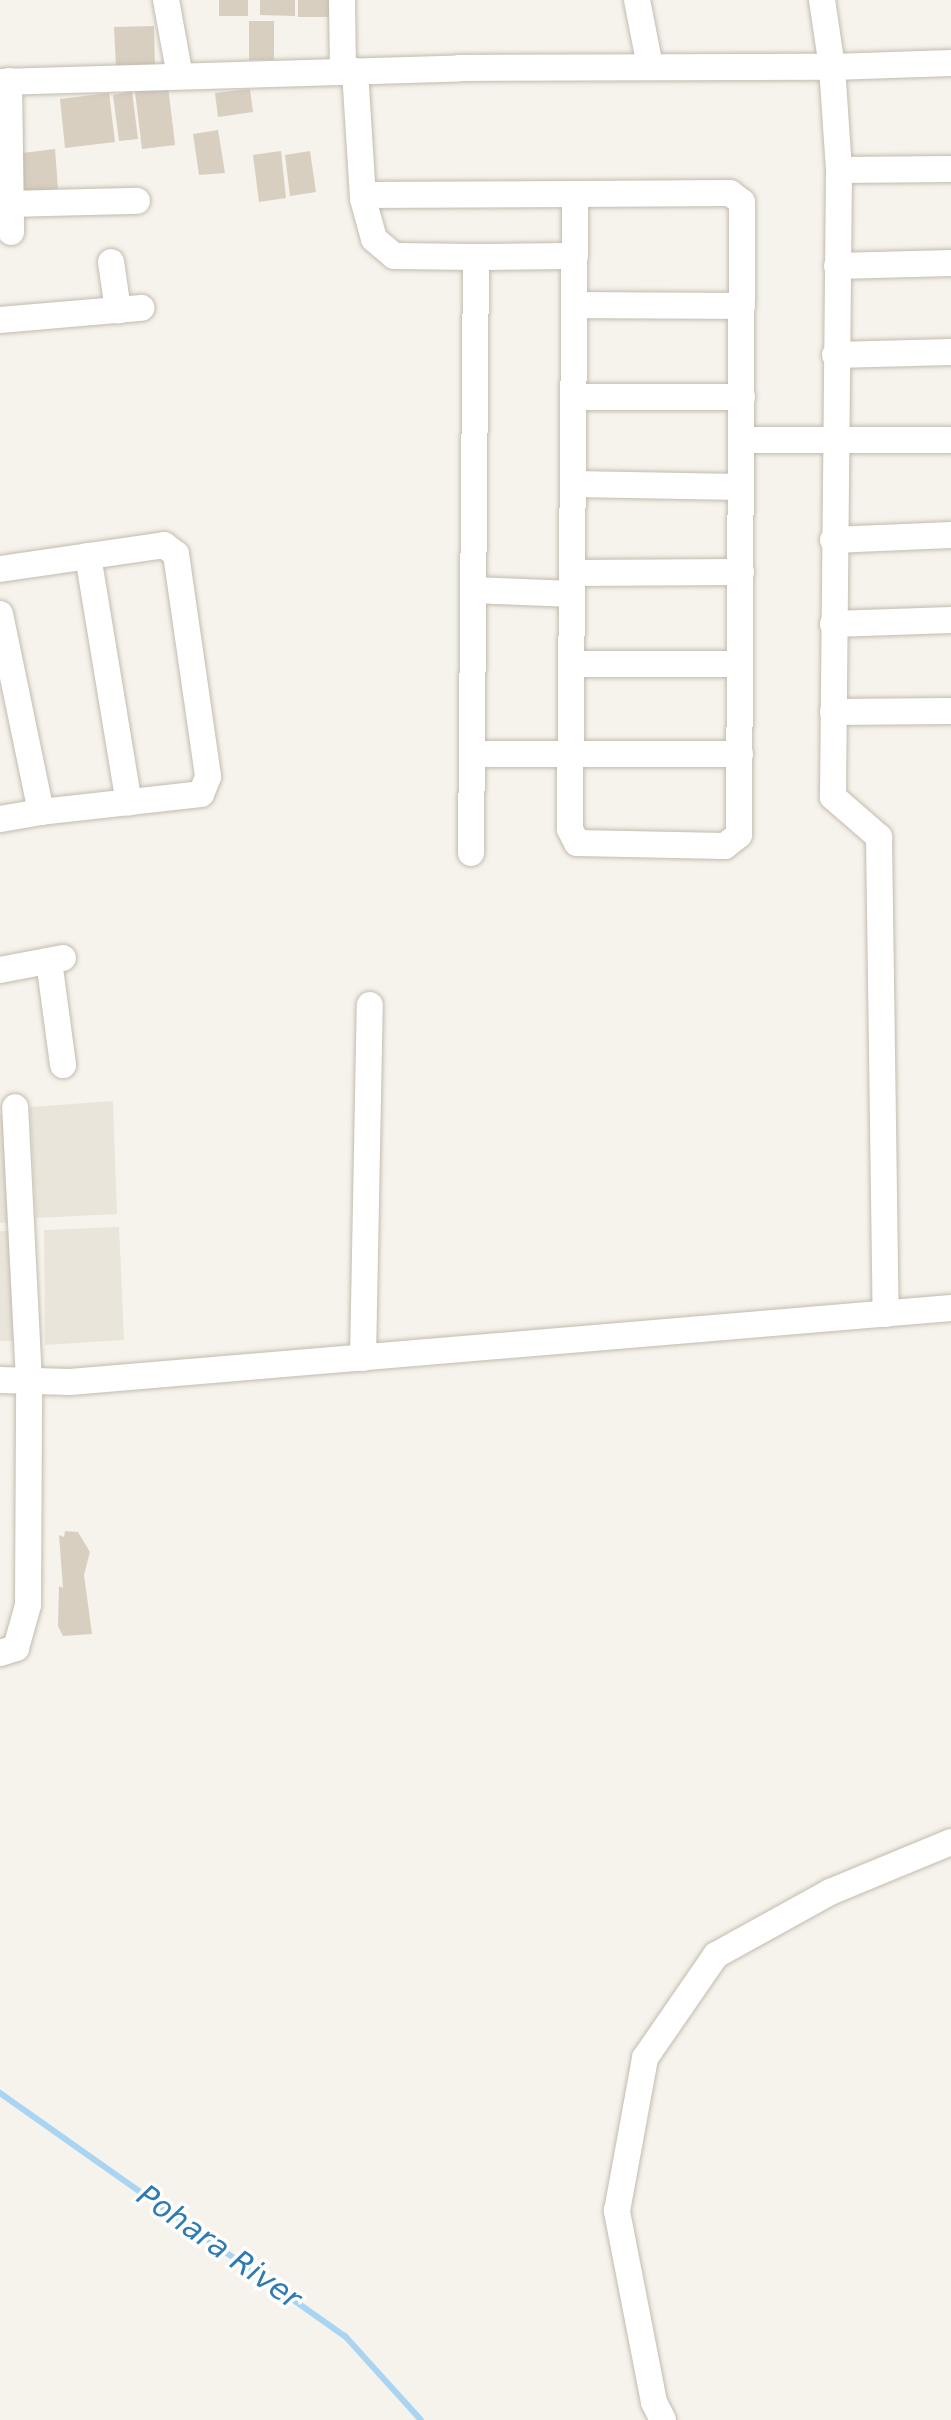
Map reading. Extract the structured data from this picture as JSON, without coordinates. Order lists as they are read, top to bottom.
{
  "water": ["Pohara River"]
}
